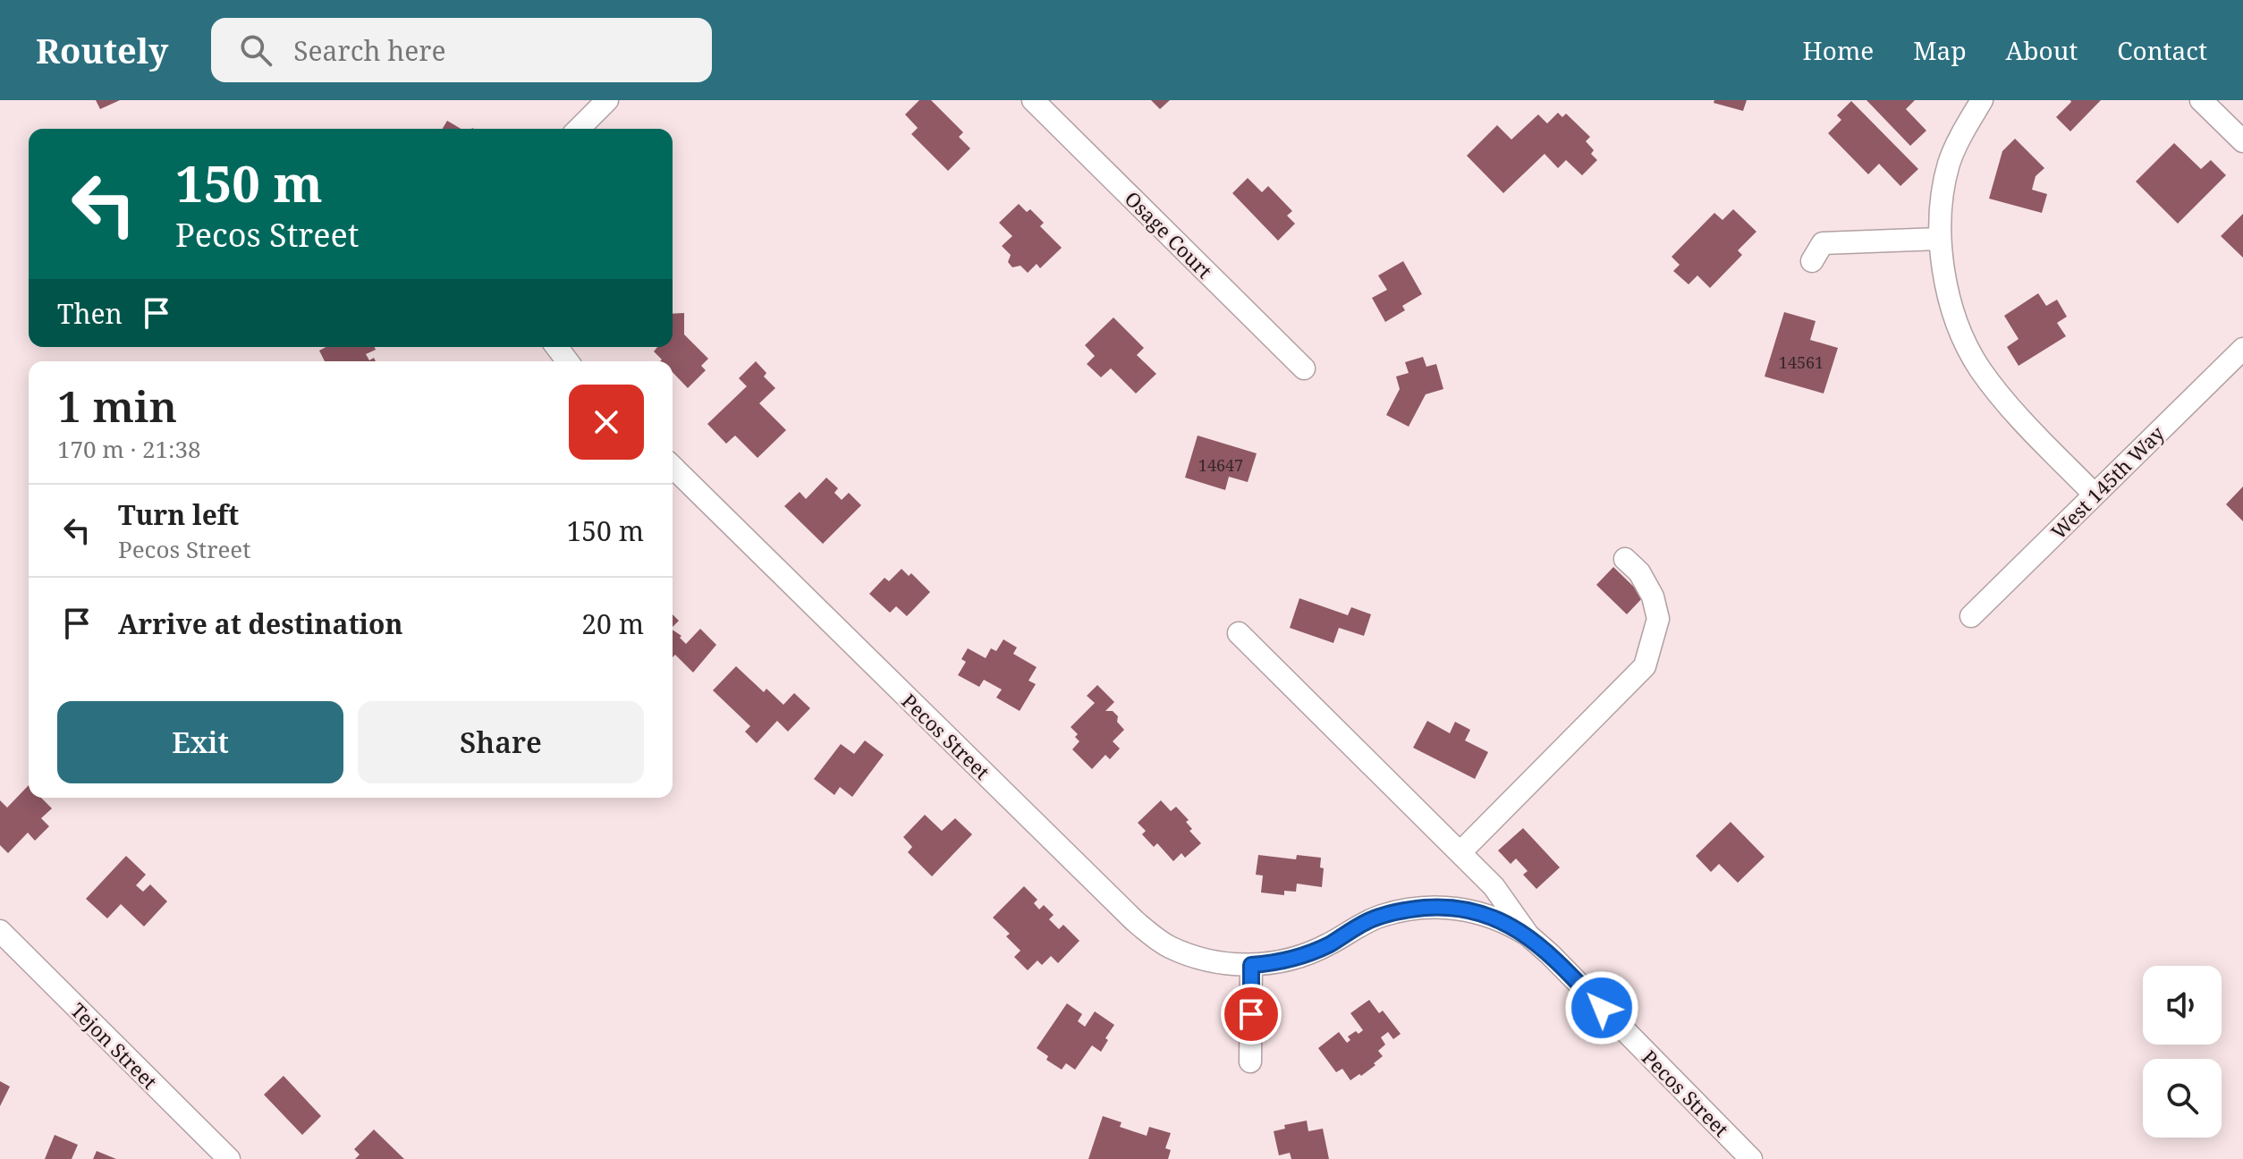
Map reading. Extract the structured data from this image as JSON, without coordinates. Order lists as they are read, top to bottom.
{
  "streets": {
    "street": [
      "Osage Court",
      "West 145th Way",
      "Pecos Street",
      "Tejon Street"
    ]
  },
  "house_numbers": ["14561", "14647"],
  "page": {
    "header": "Routely",
    "search": "Search here",
    "nav": [
      "Home",
      "Map",
      "About",
      "Contact"
    ],
    "turn": ["150 m", "Pecos Street"],
    "then": "Then",
    "heading": ["1 min", "170 m · 21:38"],
    "list": [
      {
        "name": "Turn left",
        "note": "Pecos Street",
        "value": "150 m"
      },
      {
        "name": "Arrive at destination",
        "value": "20 m"
      }
    ],
    "buttons": ["Exit", "Share"]
  }
}
